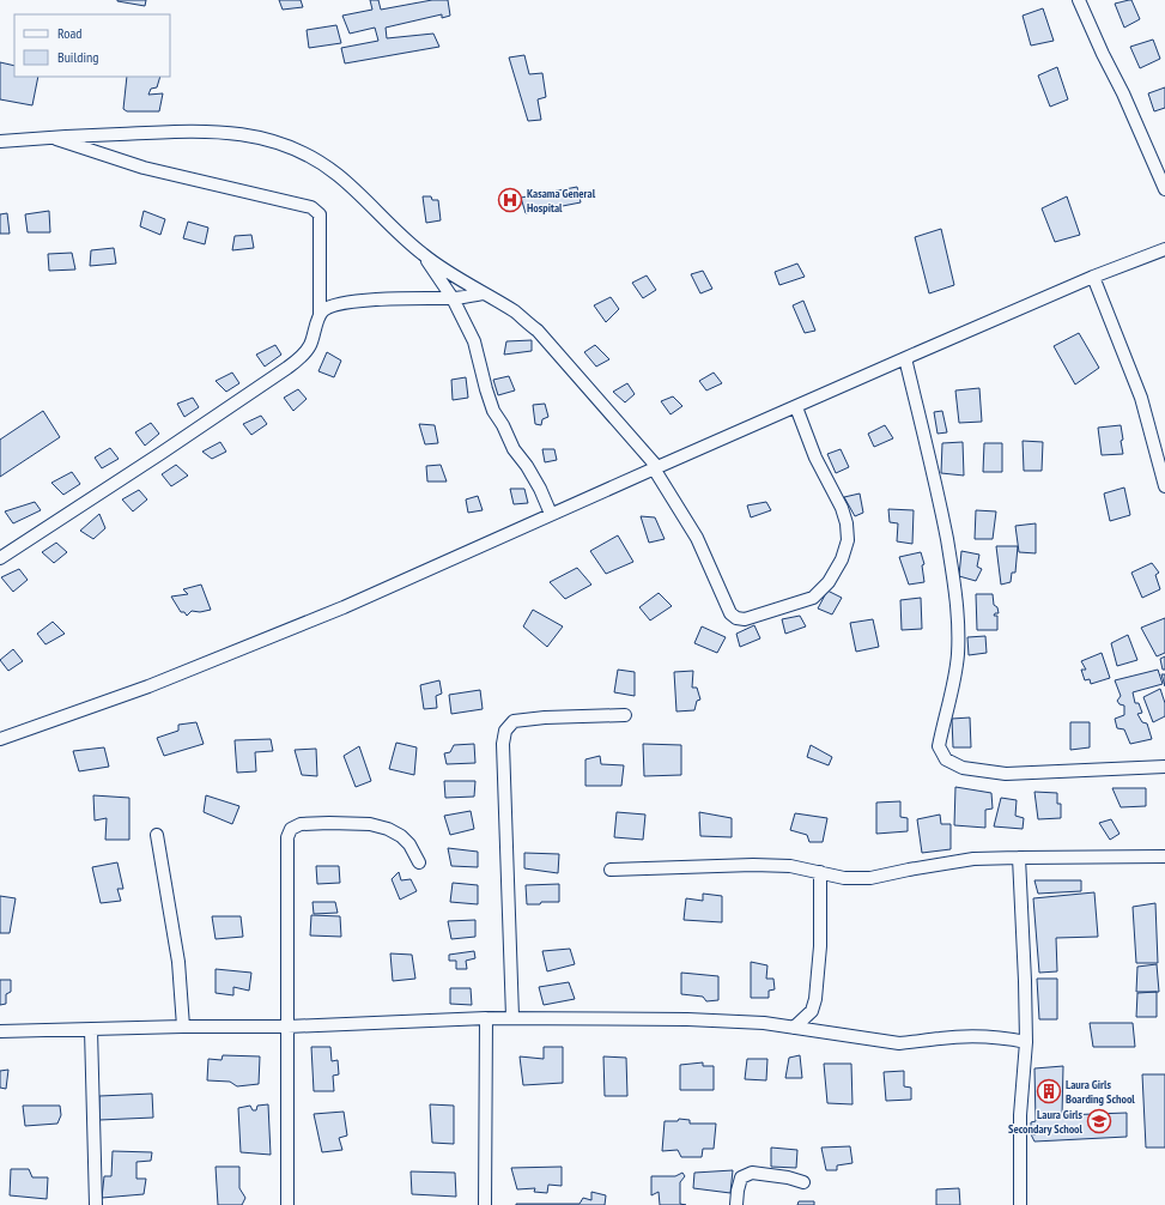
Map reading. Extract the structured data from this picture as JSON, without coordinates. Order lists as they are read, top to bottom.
{
  "places": {
    "hospital": ["Kasama General Hospital"],
    "building": ["Laura Girls Boarding School"],
    "school or university": ["Laura Girls Secondary School"]
  },
  "legend": ["Road", "Building"]
}
